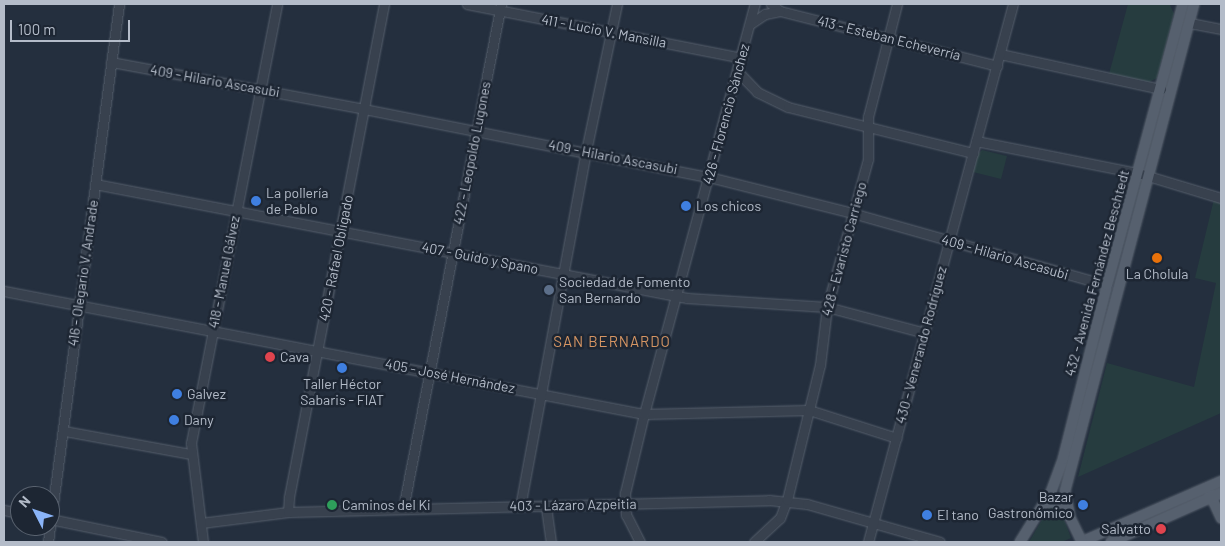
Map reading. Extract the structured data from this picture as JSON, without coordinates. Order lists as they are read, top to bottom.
{
  "streets": {
    "main road": ["432 - Avenida Fernández Beschtedt"],
    "street": [
      "411 - Lucio V. Mansilla",
      "413 - Esteban Echeverría",
      "409 - Hilario Ascasubi",
      "426 - Florencio Sánchez",
      "422 - Leopoldo Lugones",
      "428 - Evaristo Carriego",
      "420 - Rafael Obligado",
      "407 - Guido y Spano",
      "418 - Manuel Gálvez",
      "416 - Olegario V. Andrade",
      "430 - Venerando Rodríguez",
      "405 - José Hernández",
      "403 - Lázaro Azpeitia"
    ]
  },
  "crossings": [
    ["411 - Lucio V. Mansilla", "426 - Florencio Sánchez"],
    ["411 - Lucio V. Mansilla", "422 - Leopoldo Lugones"],
    ["413 - Esteban Echeverría", "428 - Evaristo Carriego"],
    ["413 - Esteban Echeverría", "430 - Venerando Rodríguez"],
    ["409 - Hilario Ascasubi", "426 - Florencio Sánchez"],
    ["409 - Hilario Ascasubi", "422 - Leopoldo Lugones"],
    ["409 - Hilario Ascasubi", "428 - Evaristo Carriego"],
    ["409 - Hilario Ascasubi", "420 - Rafael Obligado"],
    ["409 - Hilario Ascasubi", "418 - Manuel Gálvez"],
    ["409 - Hilario Ascasubi", "416 - Olegario V. Andrade"],
    ["409 - Hilario Ascasubi", "432 - Avenida Fernández Beschtedt"],
    ["409 - Hilario Ascasubi", "430 - Venerando Rodríguez"],
    ["426 - Florencio Sánchez", "407 - Guido y Spano"],
    ["426 - Florencio Sánchez", "405 - José Hernández"],
    ["426 - Florencio Sánchez", "403 - Lázaro Azpeitia"],
    ["422 - Leopoldo Lugones", "407 - Guido y Spano"],
    ["422 - Leopoldo Lugones", "405 - José Hernández"],
    ["422 - Leopoldo Lugones", "403 - Lázaro Azpeitia"],
    ["428 - Evaristo Carriego", "407 - Guido y Spano"],
    ["428 - Evaristo Carriego", "405 - José Hernández"],
    ["428 - Evaristo Carriego", "403 - Lázaro Azpeitia"],
    ["420 - Rafael Obligado", "407 - Guido y Spano"],
    ["420 - Rafael Obligado", "405 - José Hernández"],
    ["420 - Rafael Obligado", "403 - Lázaro Azpeitia"],
    ["407 - Guido y Spano", "418 - Manuel Gálvez"],
    ["407 - Guido y Spano", "416 - Olegario V. Andrade"],
    ["407 - Guido y Spano", "430 - Venerando Rodríguez"],
    ["418 - Manuel Gálvez", "405 - José Hernández"],
    ["418 - Manuel Gálvez", "403 - Lázaro Azpeitia"],
    ["416 - Olegario V. Andrade", "405 - José Hernández"],
    ["430 - Venerando Rodríguez", "405 - José Hernández"],
    ["430 - Venerando Rodríguez", "403 - Lázaro Azpeitia"]
  ],
  "districts": ["SAN BERNARDO"],
  "places": [
    "La pollería de Pablo",
    "Los chicos",
    "La Cholula",
    "Sociedad de Fomento San Bernardo",
    "Cava",
    "Taller Héctor Sabaris - FIAT",
    "Galvez",
    "Dany",
    "Caminos del Ki",
    "Bazar Gastronómico",
    "El tano",
    "Salvatto"
  ],
  "scale_bar": "100 m",
  "north": "top left"
}
